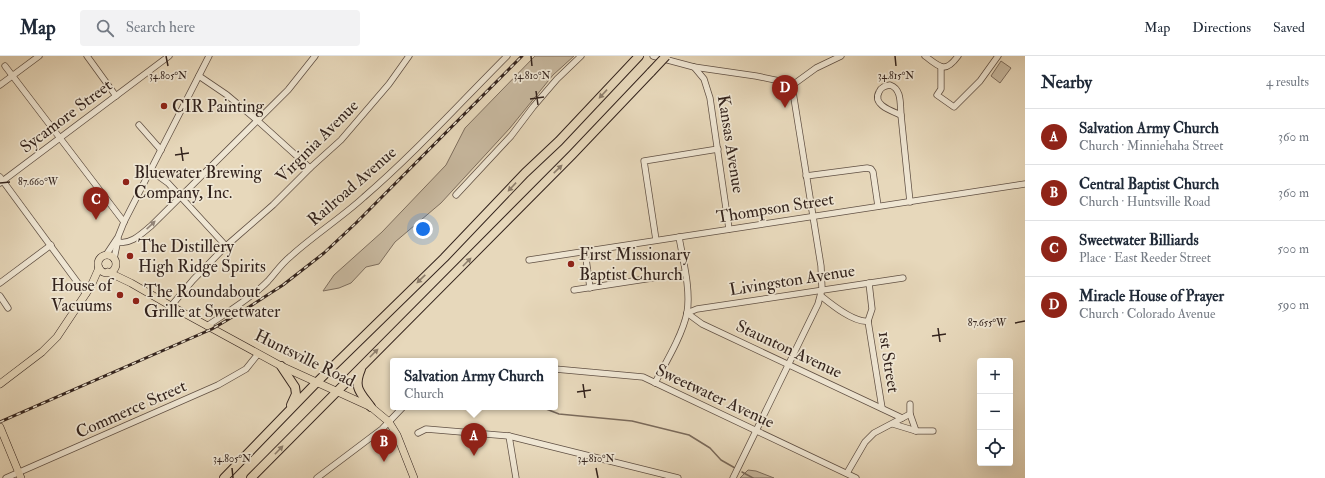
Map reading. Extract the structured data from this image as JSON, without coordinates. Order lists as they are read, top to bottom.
{
  "streets": {
    "main road": ["Huntsville Road"],
    "street": [
      "Sycamore Street",
      "Virginia Avenue",
      "Kansas Avenue",
      "Railroad Avenue",
      "Thompson Street",
      "Livingston Avenue",
      "Staunton Avenue",
      "1st Street",
      "Sweetwater Avenue",
      "Commerce Street"
    ]
  },
  "crossings": [
    ["Virginia Avenue", "Huntsville Road"],
    ["Kansas Avenue", "Thompson Street"],
    ["Railroad Avenue", "Huntsville Road"],
    ["Livingston Avenue", "Staunton Avenue"],
    ["Livingston Avenue", "1st Street"],
    ["Staunton Avenue", "1st Street"],
    ["Huntsville Road", "Commerce Street"]
  ],
  "places": [
    "CIR Painting",
    "Bluewater Brewing Company, Inc.",
    "The Distillery High Ridge Spirits",
    "First Missionary Baptist Church",
    "House of Vacuums",
    "The Roundabout Grille at Sweetwater"
  ],
  "page": {
    "header": "Map",
    "search": "Search here",
    "nav": ["Map", "Directions", "Saved"],
    "heading": ["Nearby", "4 results"],
    "pins": [
      "D",
      "C",
      "A",
      "B"
    ],
    "list": [
      {
        "mark": "A",
        "name": "Salvation Army Church",
        "note": "Church · Minniehaha Street",
        "value": "360 m"
      },
      {
        "mark": "B",
        "name": "Central Baptist Church",
        "note": "Church · Huntsville Road",
        "value": "360 m"
      },
      {
        "mark": "C",
        "name": "Sweetwater Billiards",
        "note": "Place · East Reeder Street",
        "value": "500 m"
      },
      {
        "mark": "D",
        "name": "Miracle House of Prayer",
        "note": "Church · Colorado Avenue",
        "value": "590 m"
      }
    ],
    "map_buttons": ["+", "−"],
    "popup": ["Salvation Army Church", "Church"]
  },
  "coordinates": [
    "34.805°N",
    "34.810°N",
    "34.815°N",
    "87.660°W",
    "87.655°W"
  ]
}
